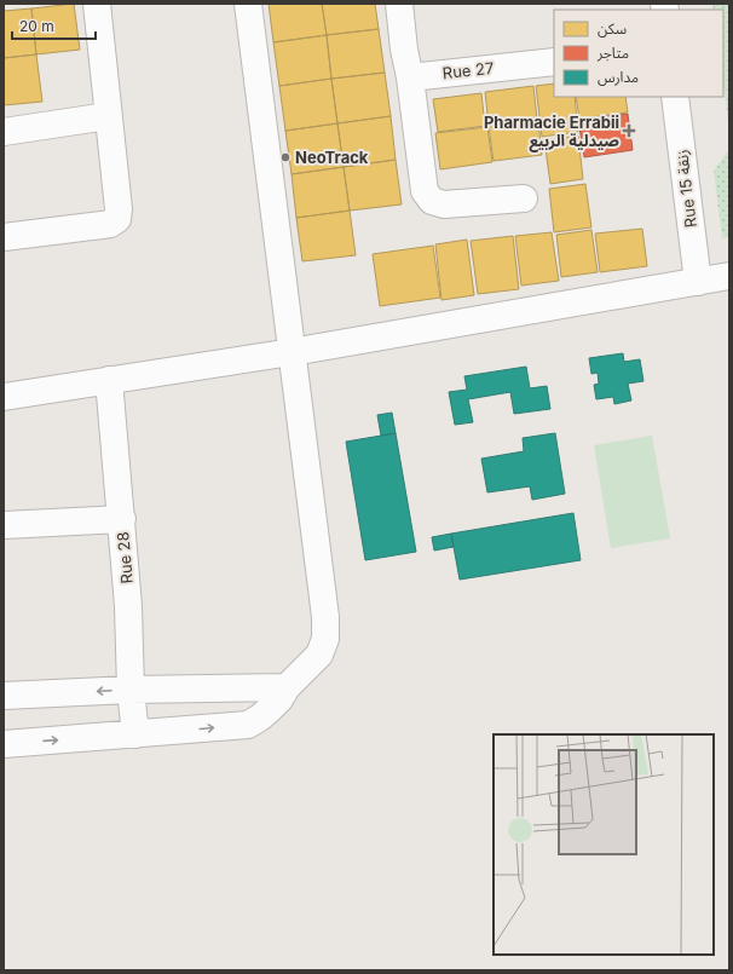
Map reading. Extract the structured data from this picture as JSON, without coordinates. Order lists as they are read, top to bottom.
{
  "streets": {
    "street": ["Rue 27", "Rue 15 زنقة", "Rue 28"]
  },
  "places": {
    "health": ["Pharmacie Errabii صيدلية الربيع"],
    "other": ["NeoTrack"]
  },
  "legend": ["سكن", "متاجر", "مدارس"],
  "scale_bar": "20 m"
}
